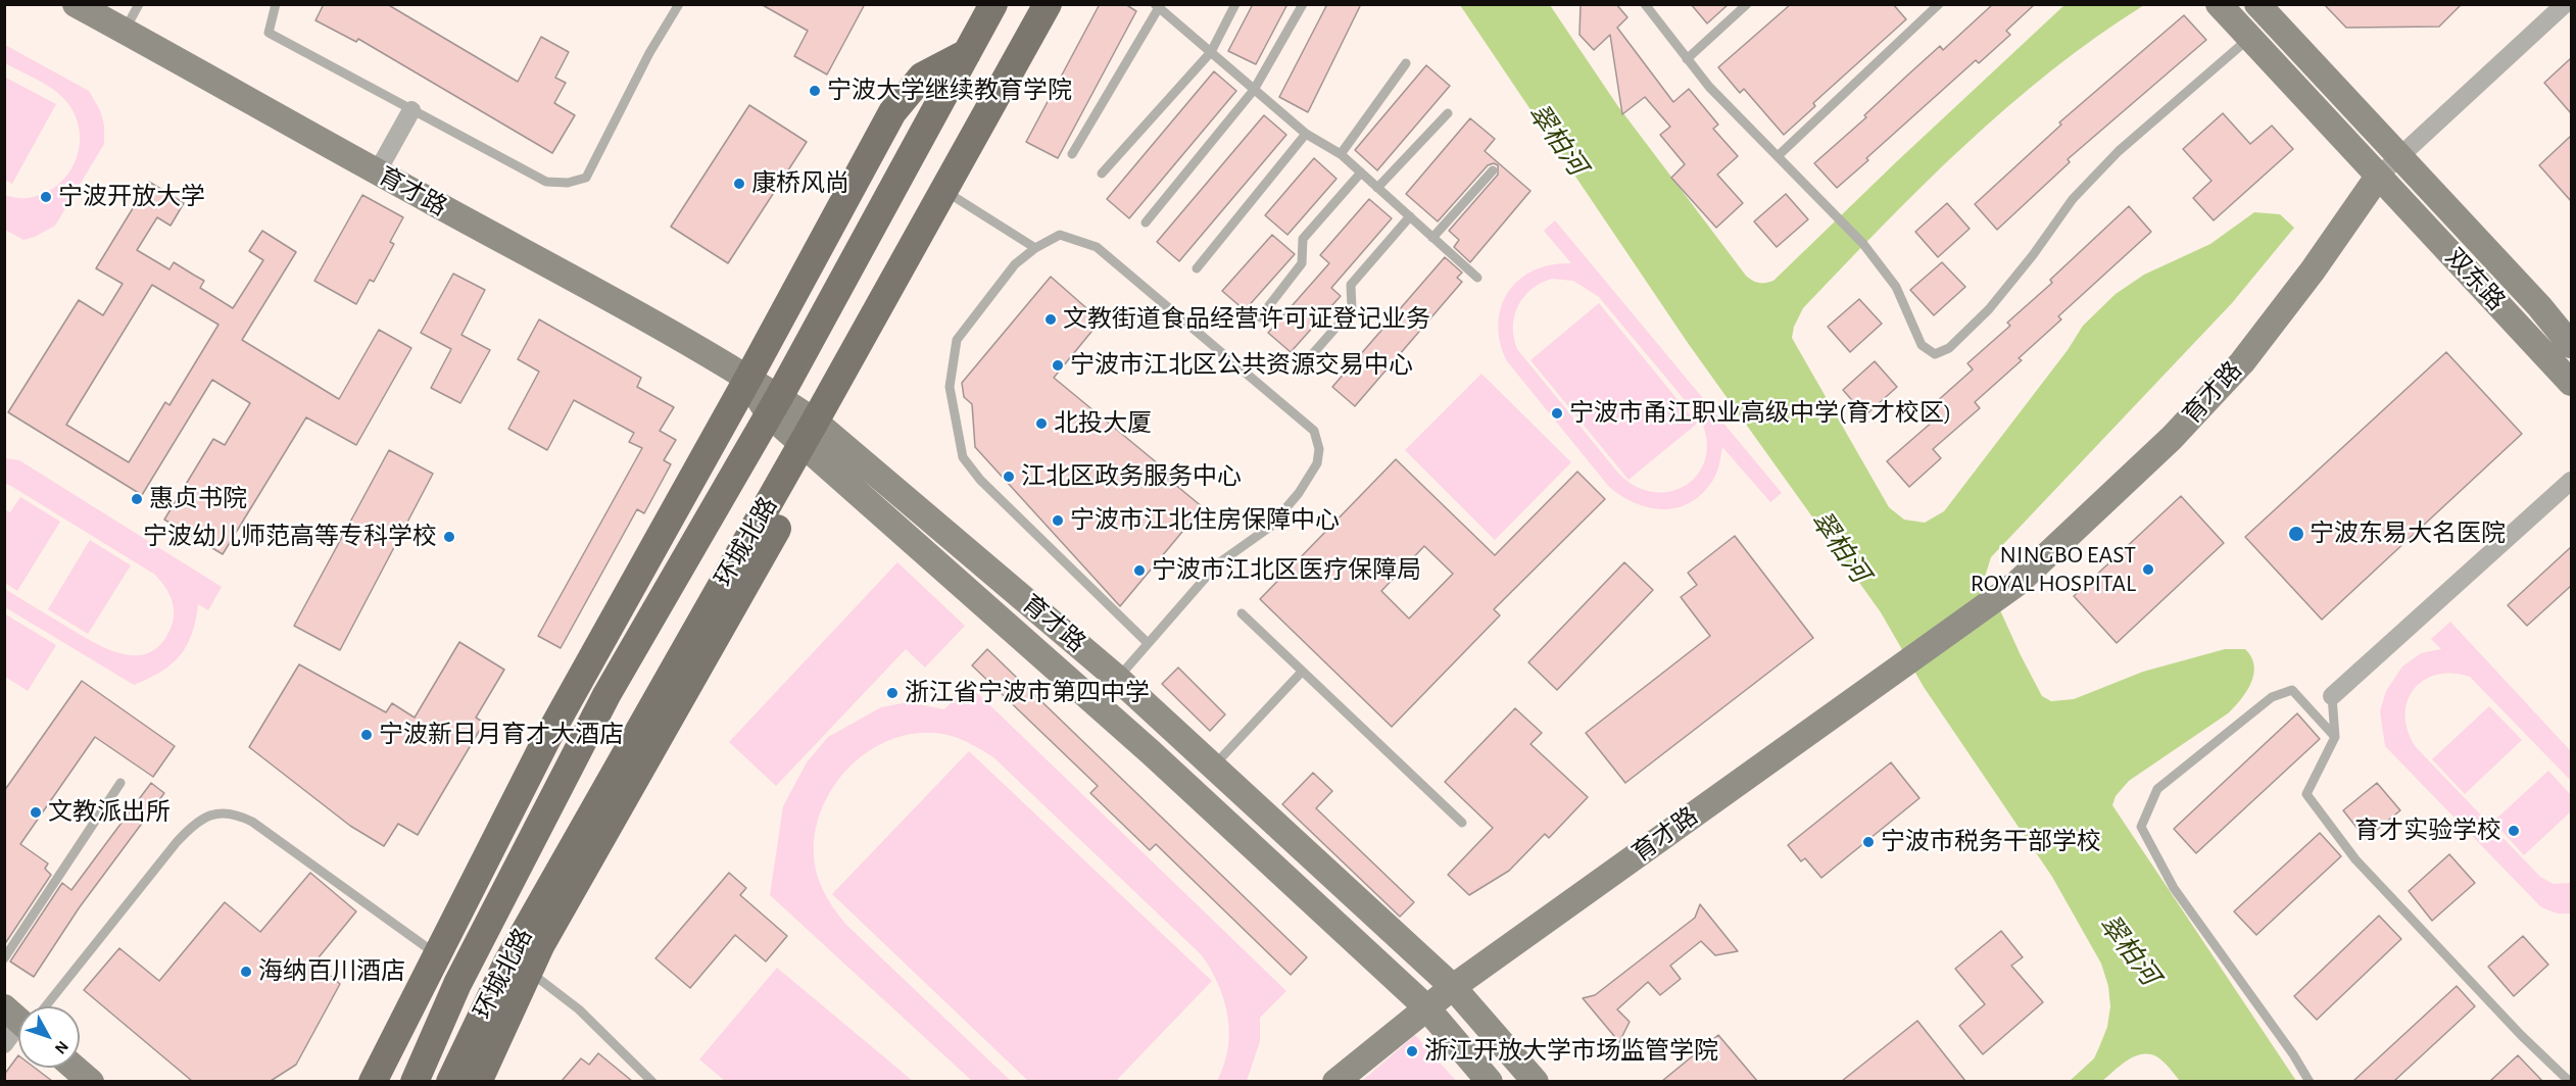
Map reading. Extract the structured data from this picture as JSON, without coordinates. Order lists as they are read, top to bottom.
{
  "streets": {
    "main road": ["育才路", "双东路", "环城北路"]
  },
  "crossings": [
    ["育才路", "双东路"],
    ["育才路", "环城北路"]
  ],
  "water": ["翠柏河"],
  "places": [
    "宁波大学继续教育学院",
    "康桥风尚",
    "宁波开放大学",
    "文教街道食品经营许可证登记业务",
    "宁波市江北区公共资源交易中心",
    "宁波市甬江职业高级中学(育才校区)",
    "北投大厦",
    "江北区政务服务中心",
    "惠贞书院",
    "宁波市江北住房保障中心",
    "宁波东易大名医院",
    "宁波幼儿师范高等专科学校",
    "NINGBO EAST ROYAL HOSPITAL",
    "宁波市江北区医疗保障局",
    "浙江省宁波市第四中学",
    "宁波新日月育才大酒店",
    "文教派出所",
    "育才实验学校",
    "宁波市税务干部学校",
    "海纳百川酒店",
    "浙江开放大学市场监管学院"
  ],
  "north": "bottom right"
}
